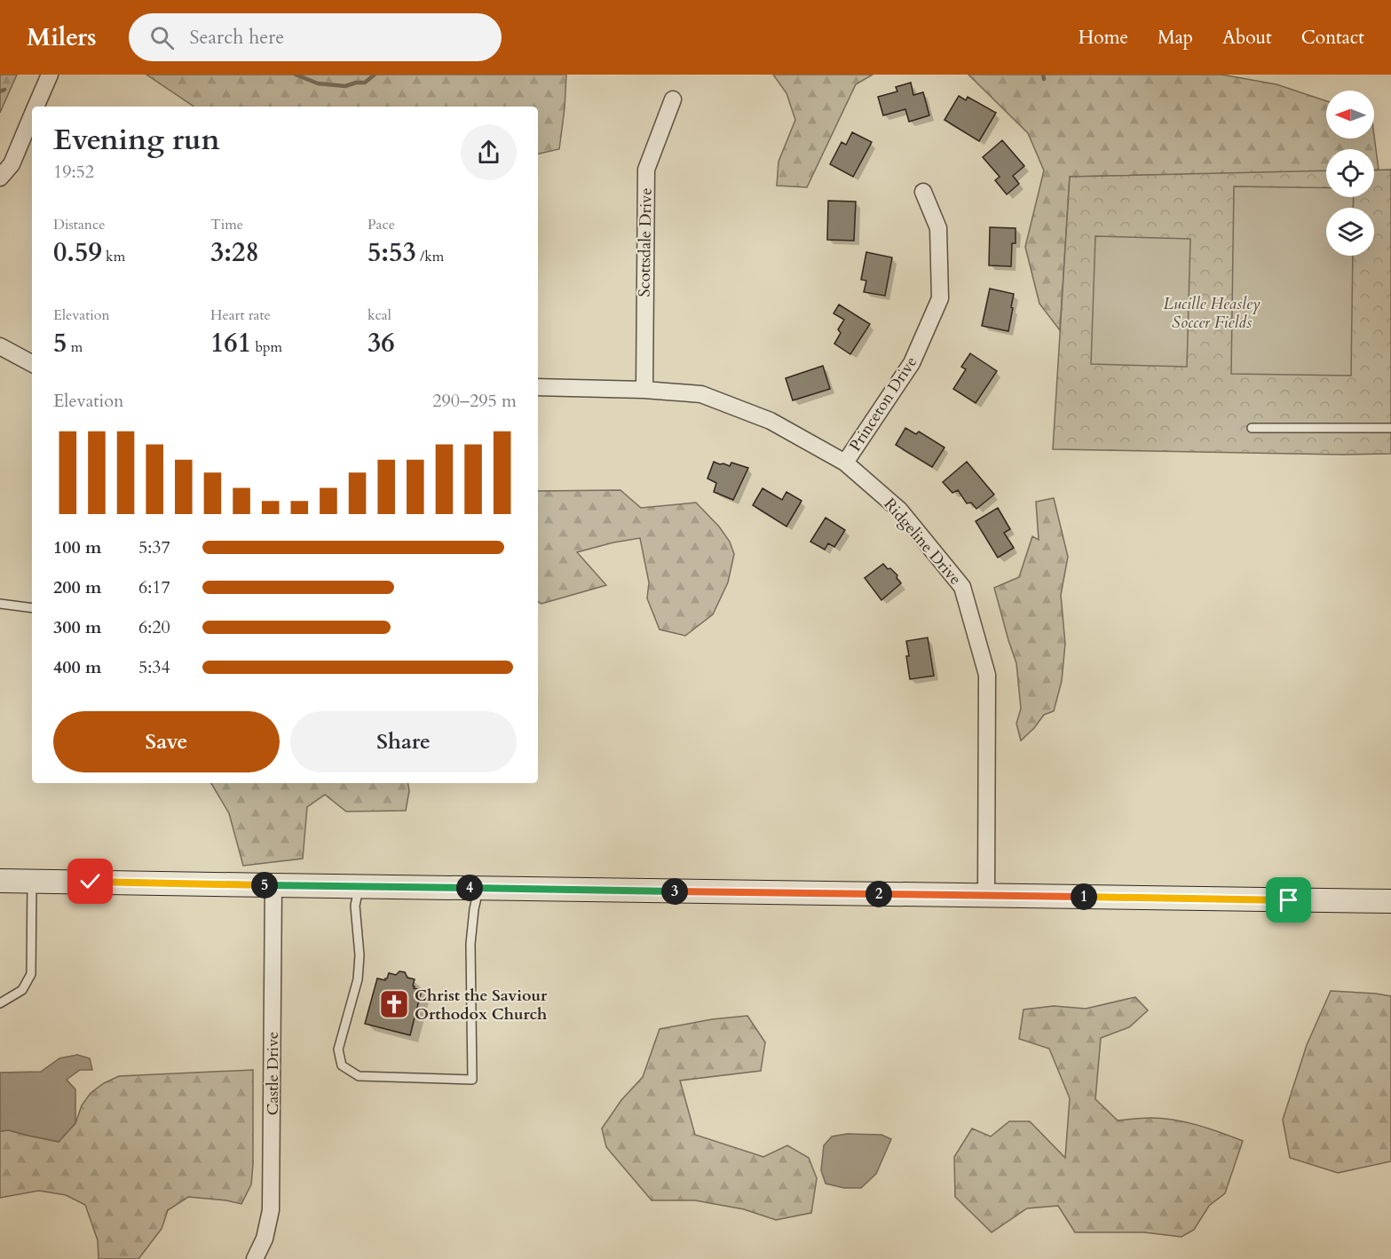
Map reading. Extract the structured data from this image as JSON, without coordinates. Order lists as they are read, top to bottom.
{
  "streets": {
    "street": [
      "Scottsdale Drive",
      "Princeton Drive",
      "Ridgeline Drive",
      "Castle Drive"
    ]
  },
  "crossings": [
    ["Scottsdale Drive", "Ridgeline Drive"],
    ["Princeton Drive", "Ridgeline Drive"]
  ],
  "parks": ["Lucille Heasley Soccer Fields"],
  "places": {
    "church": ["Christ the Saviour Orthodox Church"]
  },
  "north": "left",
  "page": {
    "header": "Milers",
    "search": "Search here",
    "nav": [
      "Home",
      "Map",
      "About",
      "Contact"
    ],
    "heading": ["Evening run", "19:52"],
    "stats": [
      ["Distance", "0.59 km"],
      ["Time", "3:28"],
      ["Pace", "5:53 /km"],
      ["Elevation", "5 m"],
      ["Heart rate", "161 bpm"],
      ["kcal", "36"]
    ],
    "chart": ["Elevation", "290–295 m"],
    "list": [
      {
        "name": "100 m",
        "note": "5:37"
      },
      {
        "name": "200 m",
        "note": "6:17"
      },
      {
        "name": "300 m",
        "note": "6:20"
      },
      {
        "name": "400 m",
        "note": "5:34"
      }
    ],
    "buttons": ["Save", "Share"],
    "pins": [
      "5",
      "4",
      "3",
      "2",
      "1"
    ]
  }
}
